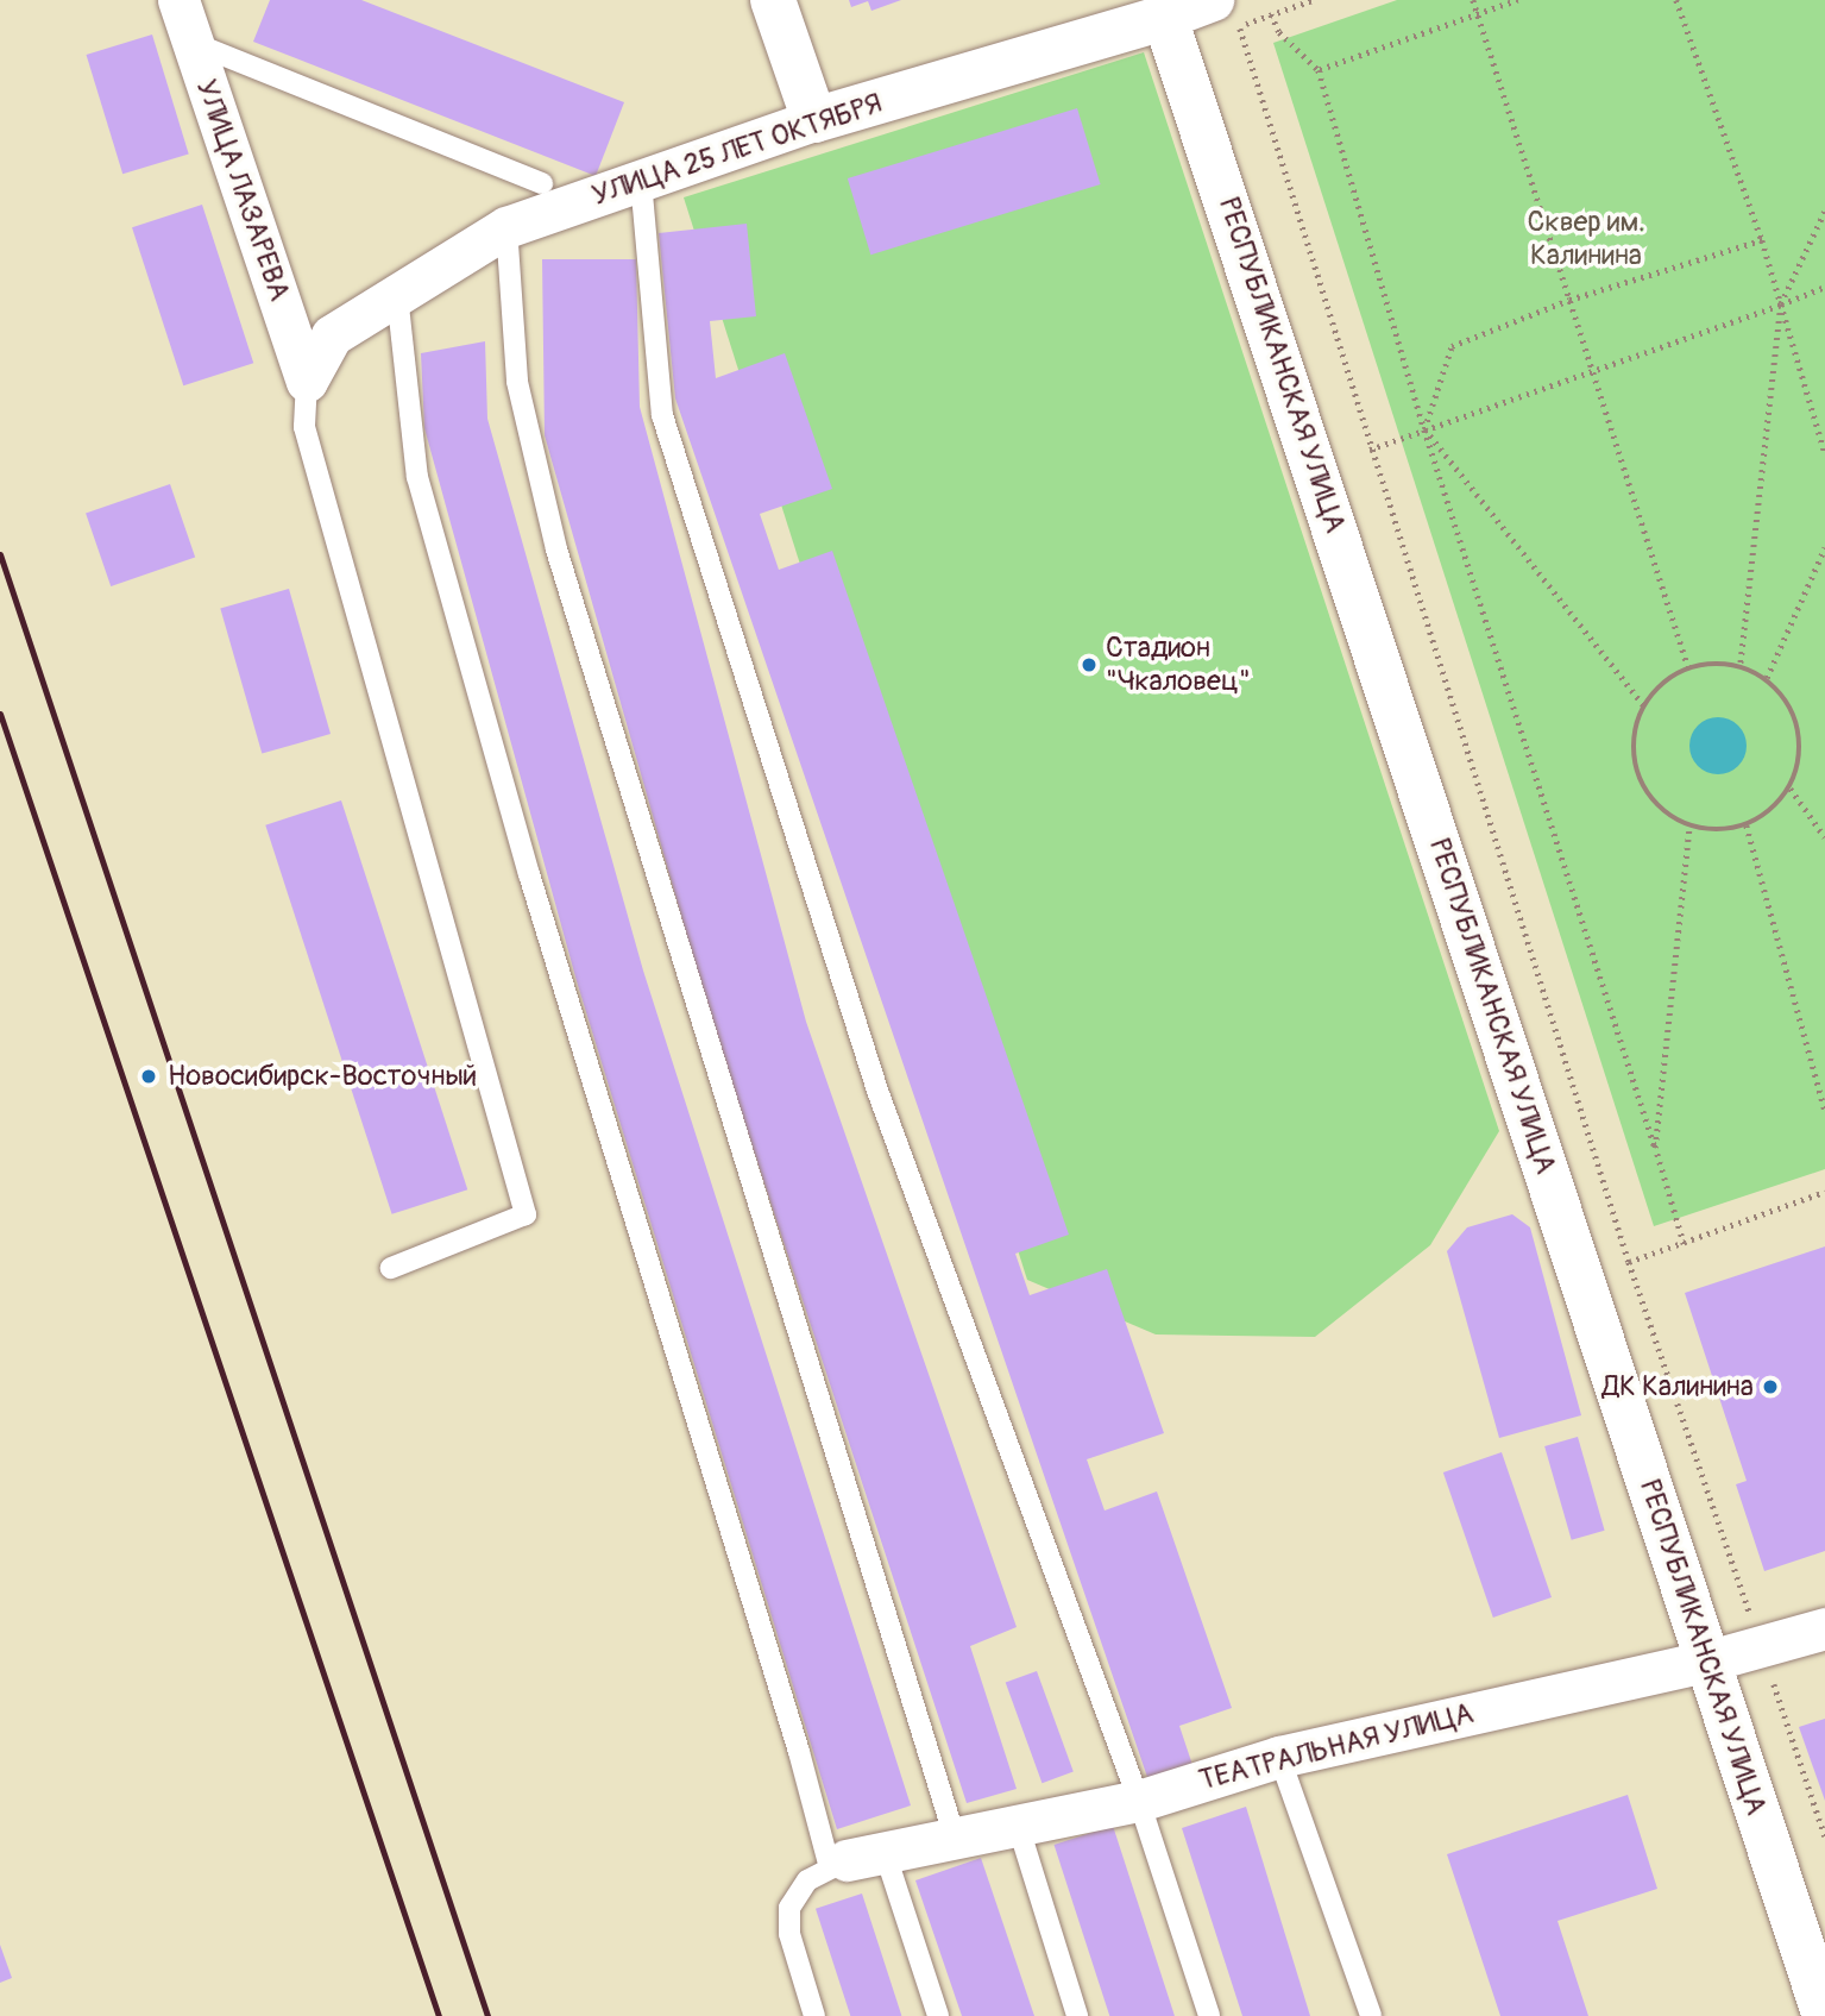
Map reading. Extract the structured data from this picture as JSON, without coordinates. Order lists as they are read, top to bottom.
{
  "streets": {
    "street": [
      "УЛИЦА 25 ЛЕТ ОКТЯБРЯ",
      "УЛИЦА ЛАЗАРЕВА",
      "РЕСПУБЛИКАНСКАЯ УЛИЦА",
      "ТЕАТРАЛЬНАЯ УЛИЦА"
    ]
  },
  "crossings": [
    ["УЛИЦА 25 ЛЕТ ОКТЯБРЯ", "УЛИЦА ЛАЗАРЕВА"],
    ["УЛИЦА 25 ЛЕТ ОКТЯБРЯ", "РЕСПУБЛИКАНСКАЯ УЛИЦА"],
    ["РЕСПУБЛИКАНСКАЯ УЛИЦА", "ТЕАТРАЛЬНАЯ УЛИЦА"]
  ],
  "parks": ["Сквер им. Калинина"],
  "places": ["Стадион \"Чкаловец\"", "Новосибирск-Восточный", "ДК Калинина"]
}
